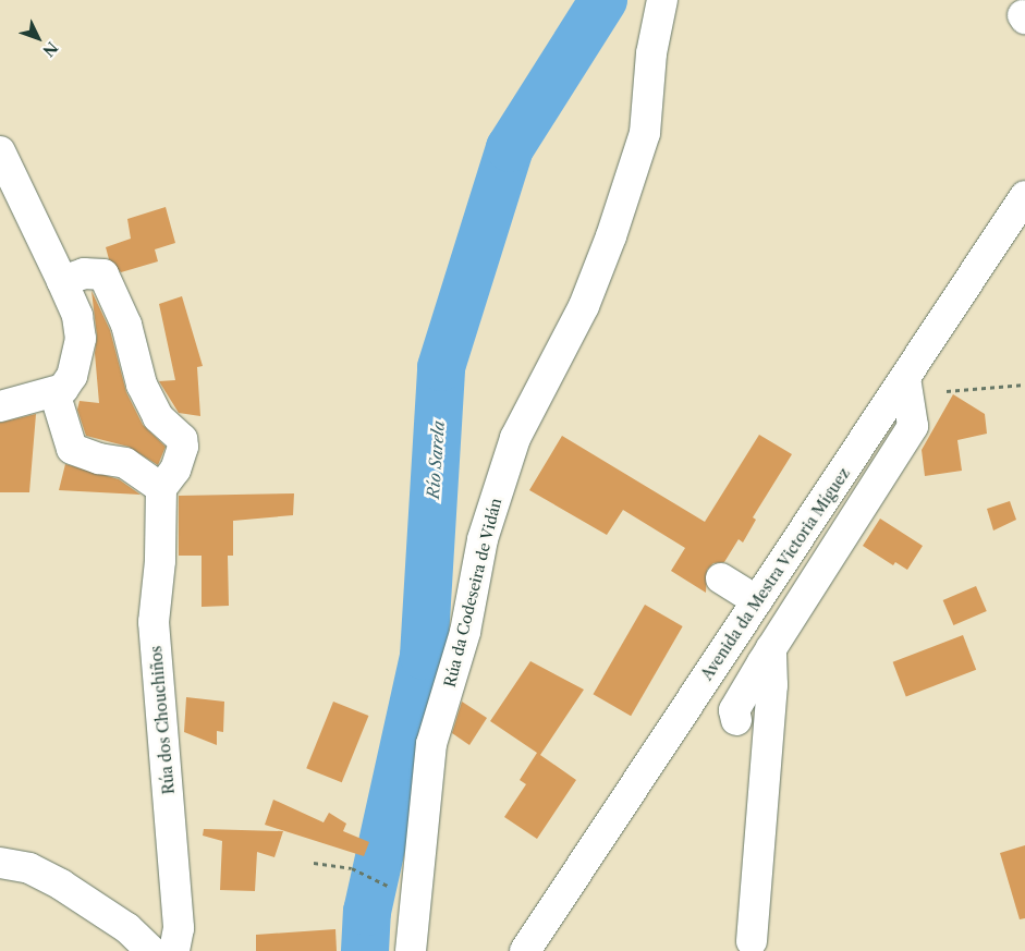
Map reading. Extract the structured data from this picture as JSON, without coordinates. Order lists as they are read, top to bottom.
{
  "streets": {
    "street": ["Avenida da Mestra Victoria Míguez", "Rúa da Codeseira de Vidán", "Rúa dos Chouchiños"]
  },
  "water": ["Río Sarela"],
  "north": "bottom right"
}
